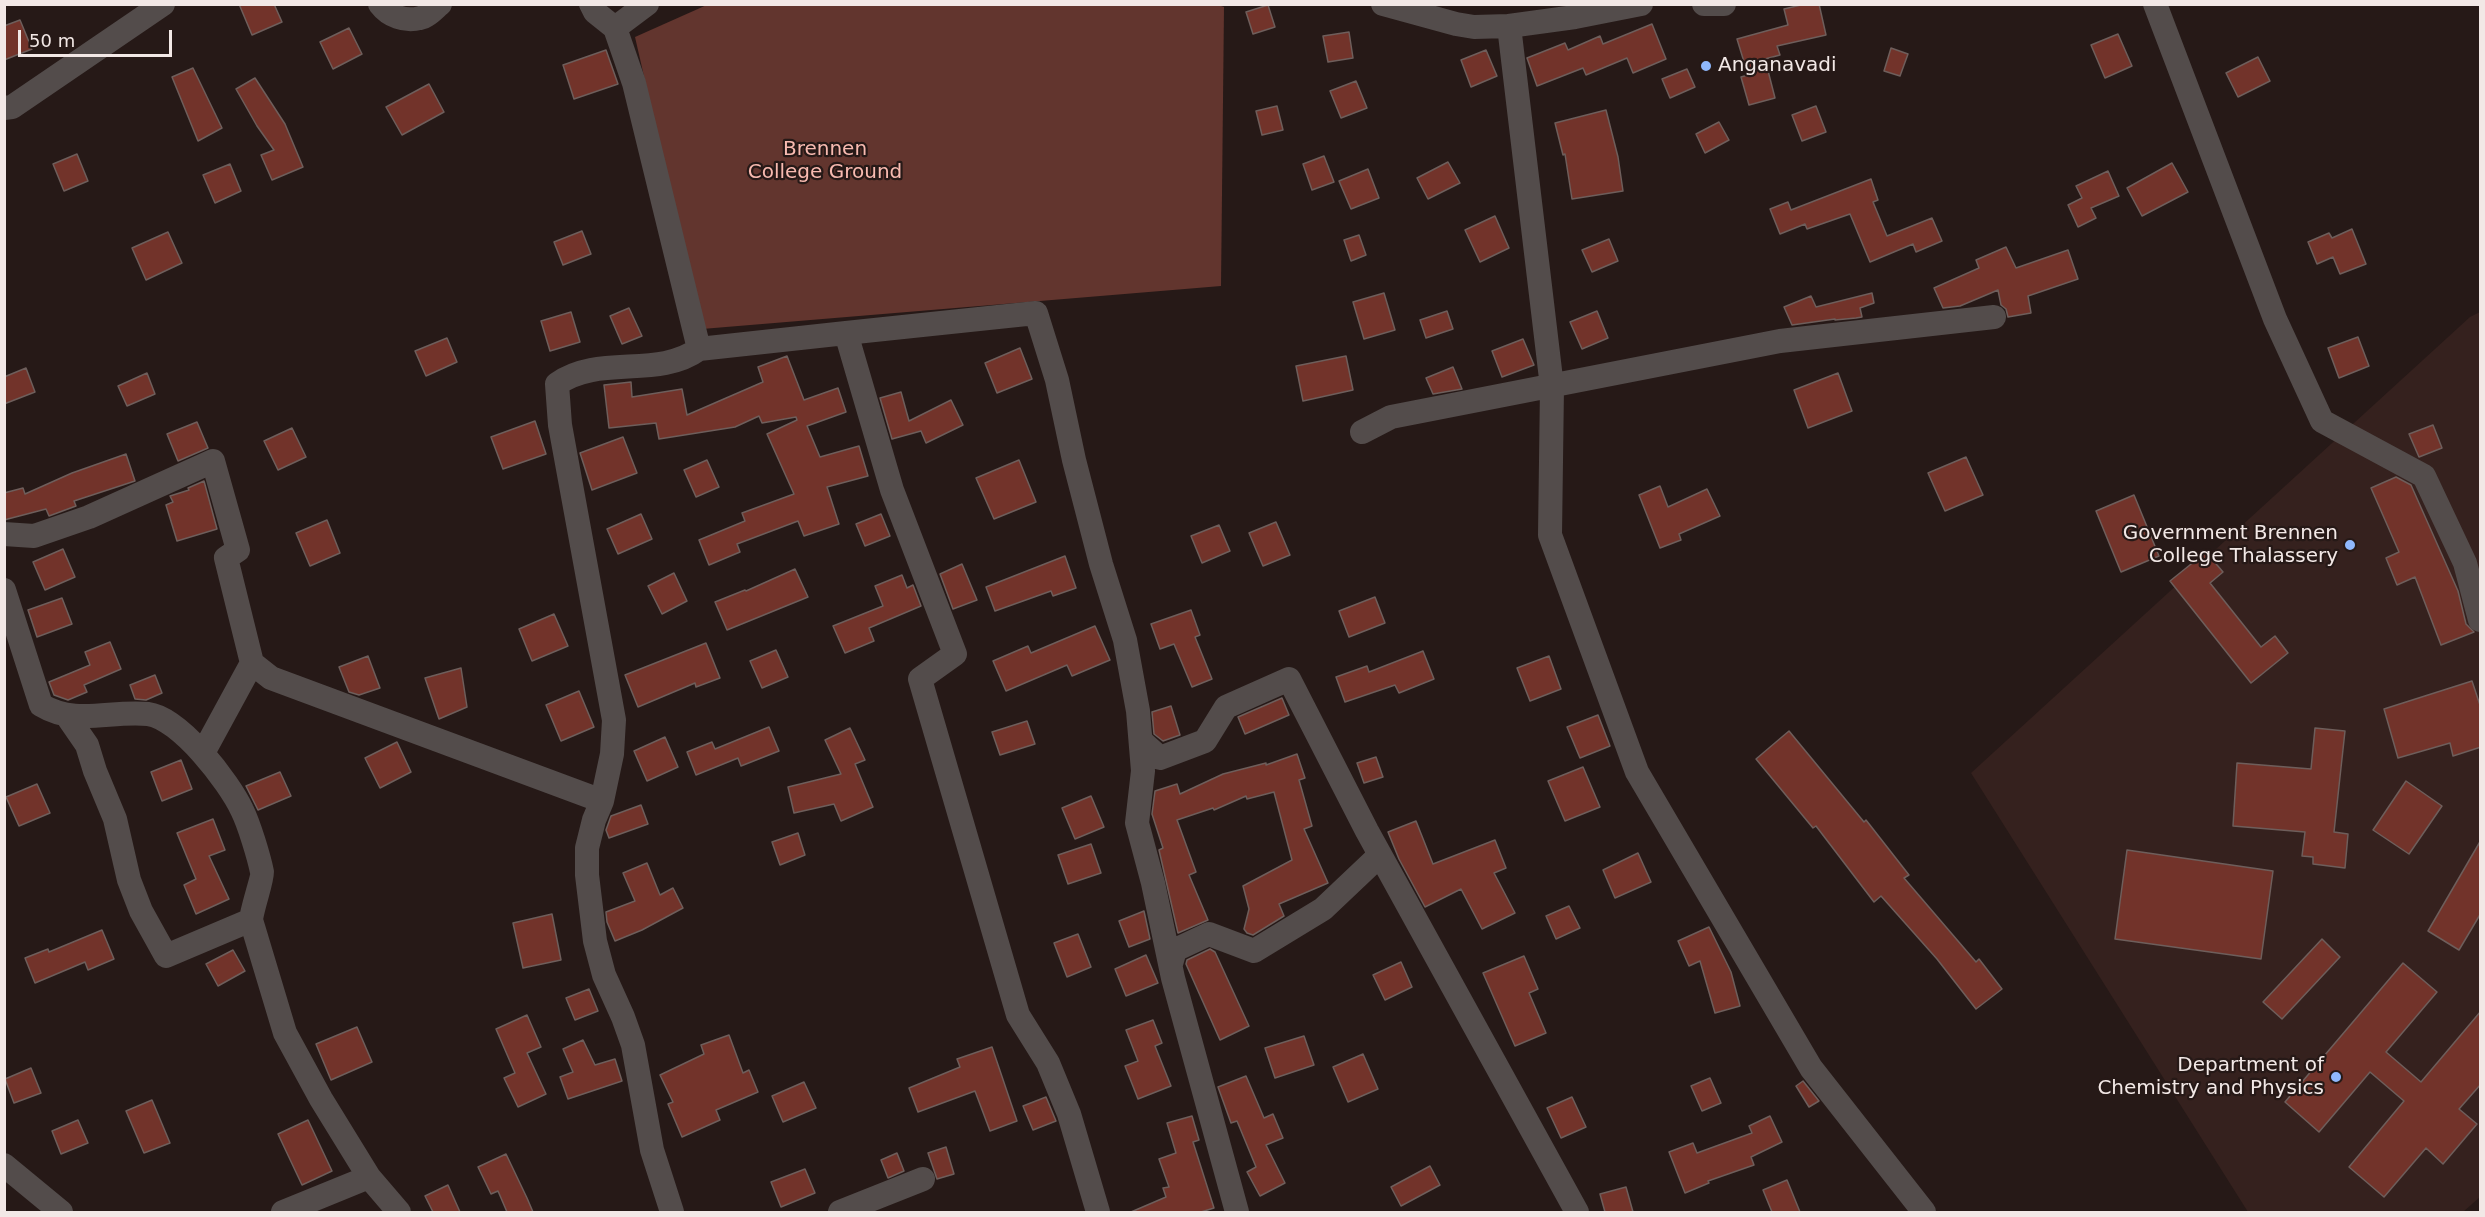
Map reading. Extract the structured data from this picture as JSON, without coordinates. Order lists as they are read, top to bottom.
{
  "parks": ["Brennen College Ground"],
  "places": ["Anganavadi", "Government Brennen College Thalassery", "Department of Chemistry and Physics"],
  "scale_bar": "50 m"
}
